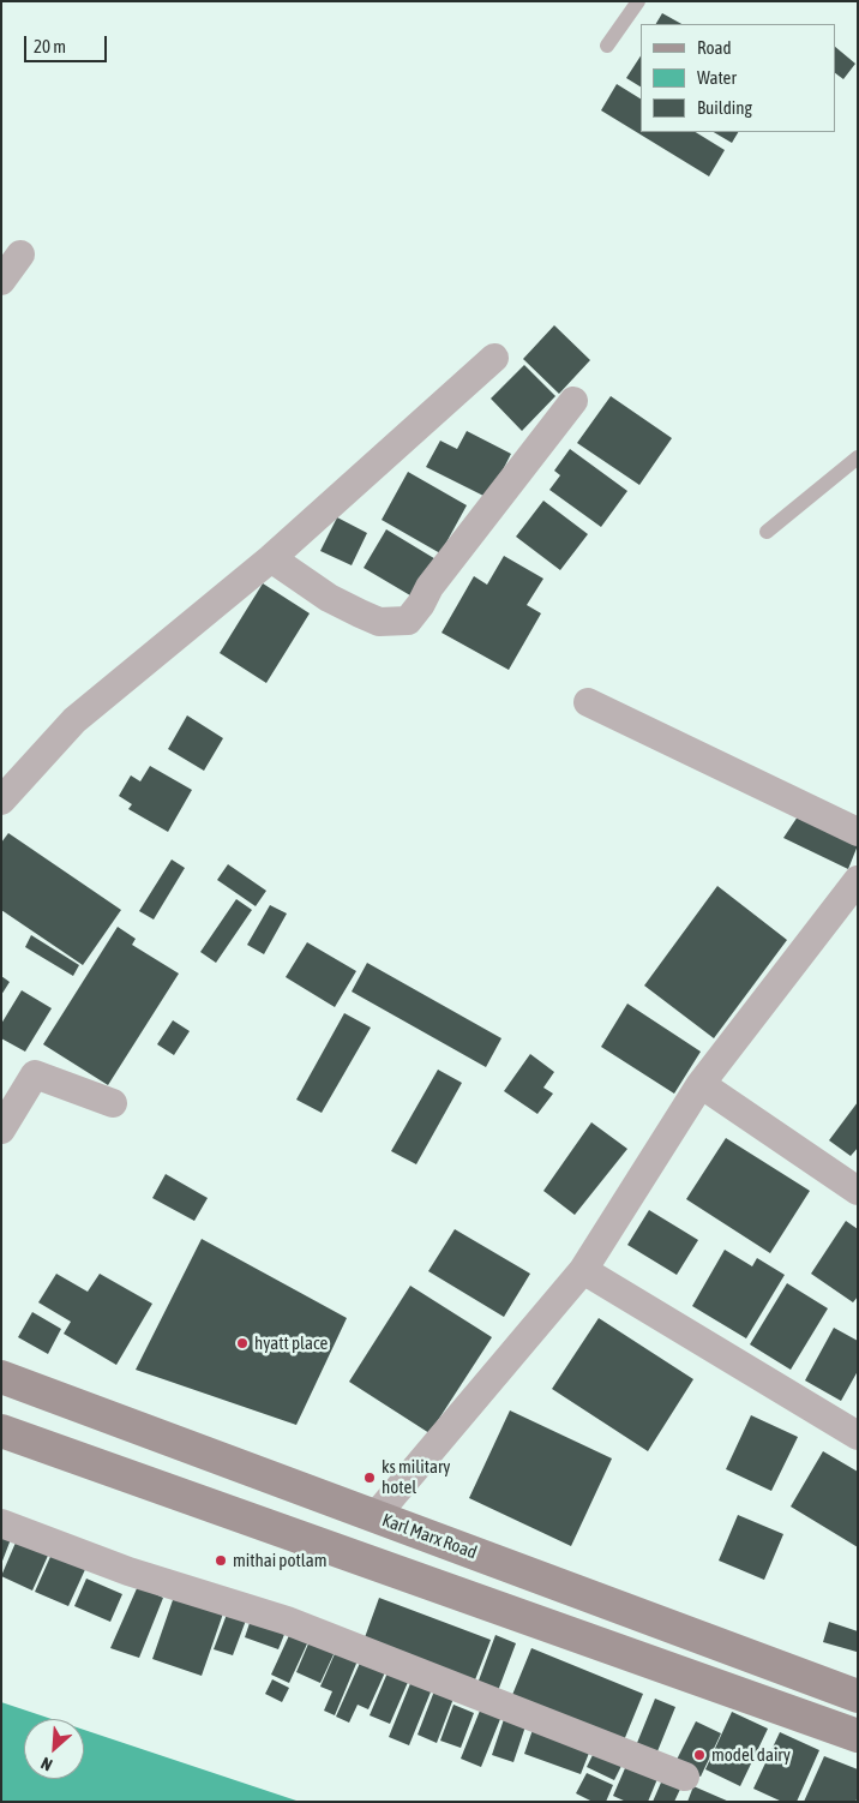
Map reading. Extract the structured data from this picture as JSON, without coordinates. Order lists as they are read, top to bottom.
{
  "streets": {
    "main road": ["Karl Marx Road"]
  },
  "places": [
    "hyatt place",
    "ks military hotel",
    "mithai potlam",
    "model dairy"
  ],
  "legend": ["Road", "Water", "Building"],
  "scale_bar": "20 m",
  "north": "bottom left"
}
